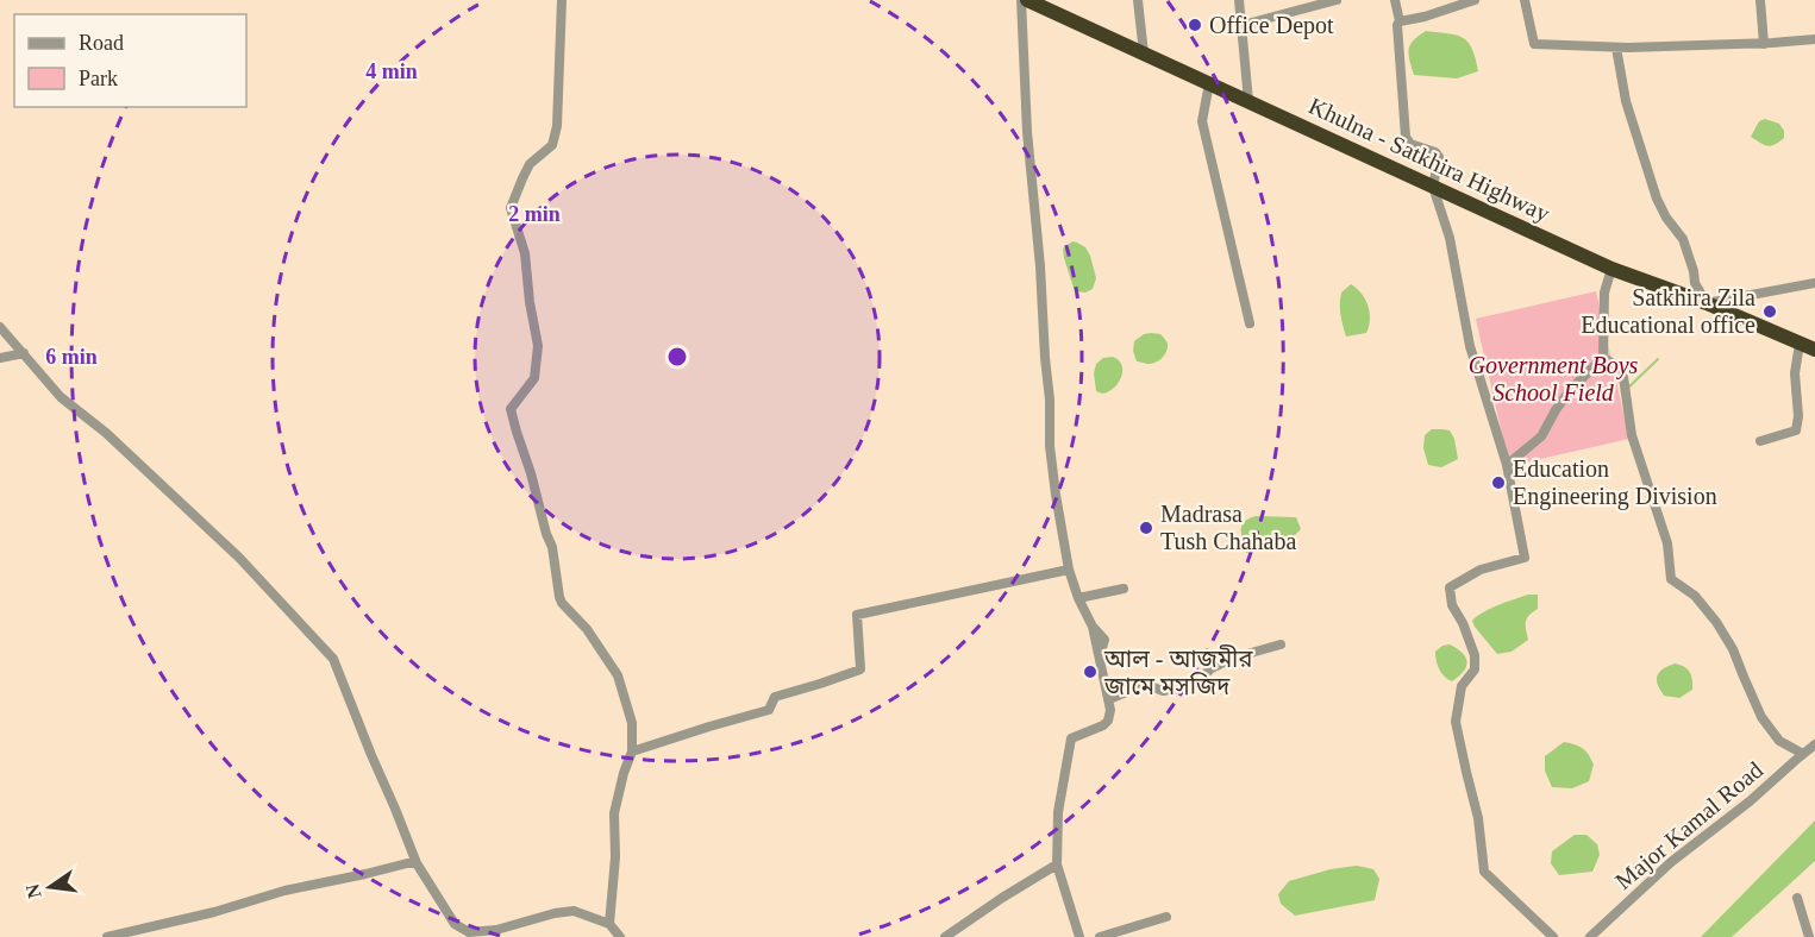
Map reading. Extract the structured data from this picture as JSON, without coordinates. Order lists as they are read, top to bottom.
{
  "streets": {
    "highway": ["Khulna - Satkhira Highway"],
    "street": ["Major Kamal Road"]
  },
  "parks": ["Government Boys School Field"],
  "places": [
    "Office Depot",
    "Satkhira Zila Educational office",
    "Education Engineering Division",
    "Madrasa Tush Chahaba",
    "আল - আজমীর জামে মসজিদ"
  ],
  "legend": ["Road", "Park"],
  "north": "left",
  "rings": ["4 min", "2 min", "6 min"]
}
